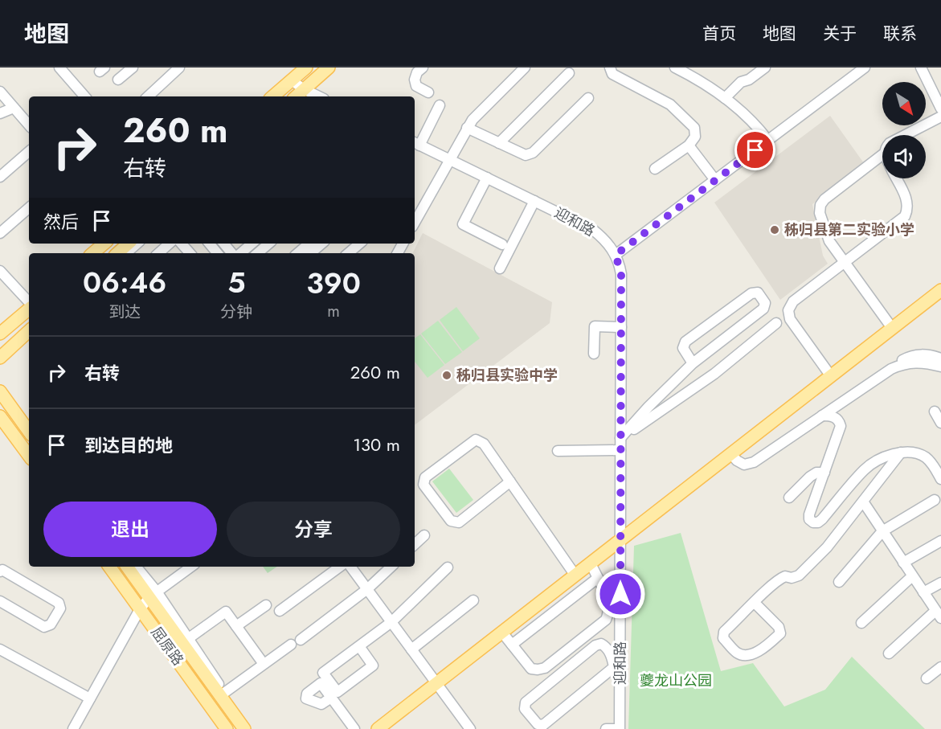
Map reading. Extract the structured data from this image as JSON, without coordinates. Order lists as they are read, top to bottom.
{
  "streets": {
    "main road": ["屈原路"],
    "street": ["迎和路"]
  },
  "parks": ["夔龙山公园"],
  "places": ["秭归县第二实验小学", "秭归县实验中学"],
  "north": "bottom right",
  "page": {
    "header": "地图",
    "nav": [
      "首页",
      "地图",
      "关于",
      "联系"
    ],
    "turn": ["260 m", "右转"],
    "then": "然后",
    "eta": [
      "06:46",
      "到达",
      "5",
      "分钟",
      "390",
      "m"
    ],
    "list": [
      {
        "name": "右转",
        "value": "260 m"
      },
      {
        "name": "到达目的地",
        "value": "130 m"
      }
    ],
    "buttons": ["退出", "分享"]
  }
}
